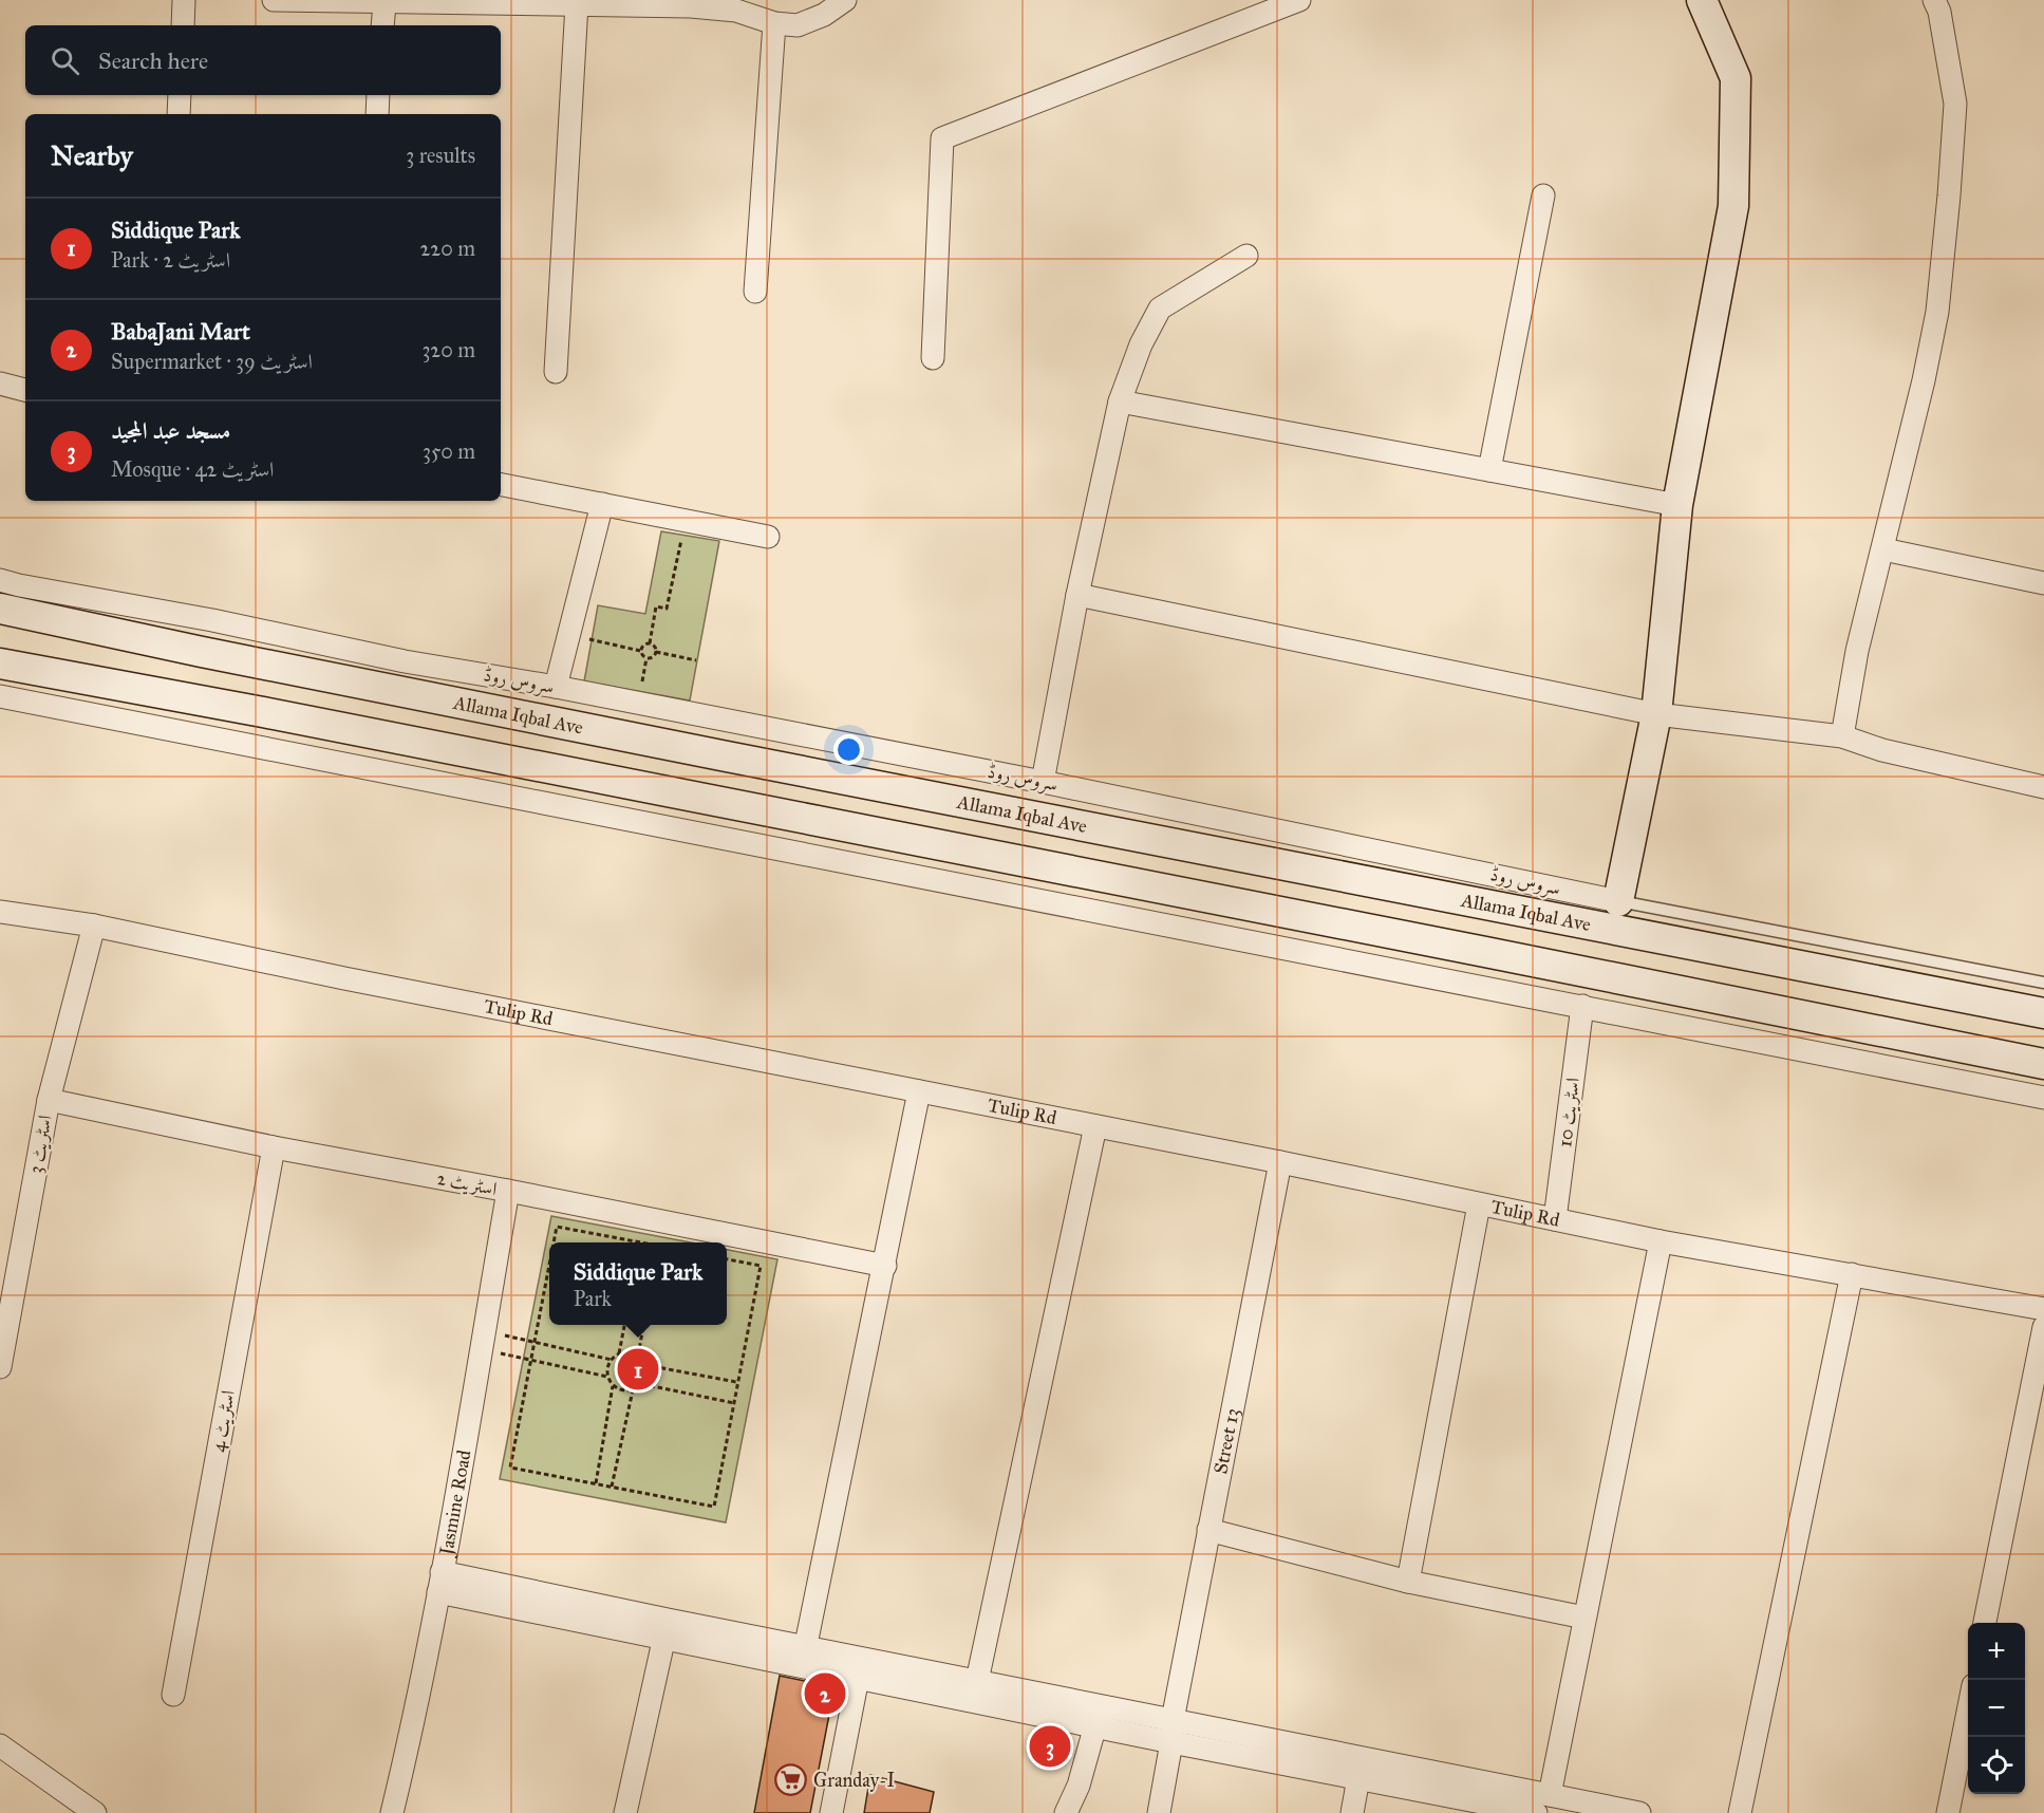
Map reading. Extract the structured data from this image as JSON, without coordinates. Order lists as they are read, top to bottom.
{
  "streets": {
    "main road": ["Allama Iqbal Ave"],
    "street": [
      "سروس روڈ",
      "Tulip Rd",
      "اسٹریٹ 10",
      "اسٹریٹ 3",
      "اسٹریٹ 2",
      "اسٹریٹ 4",
      "Street 13",
      "Jasmine Road"
    ]
  },
  "crossings": [
    ["Tulip Rd", "اسٹریٹ 10"],
    ["Tulip Rd", "اسٹریٹ 3"],
    ["Tulip Rd", "Street 13"],
    ["اسٹریٹ 3", "اسٹریٹ 2"],
    ["اسٹریٹ 2", "اسٹریٹ 4"],
    ["اسٹریٹ 2", "Jasmine Road"]
  ],
  "places": {
    "supermarket": ["Granday-I"]
  },
  "page": {
    "search": "Search here",
    "heading": ["Nearby", "3 results"],
    "list": [
      {
        "mark": "1",
        "name": "Siddique Park",
        "note": "Park · اسٹریٹ 2",
        "value": "220 m"
      },
      {
        "mark": "2",
        "name": "BabaJani Mart",
        "note": "Supermarket · اسٹریٹ 39",
        "value": "320 m"
      },
      {
        "mark": "3",
        "name": "مسجد عبد المجید",
        "note": "Mosque · اسٹریٹ 42",
        "value": "350 m"
      }
    ],
    "popup": ["Siddique Park", "Park"],
    "pins": ["1", "2", "3"],
    "map_buttons": ["+", "−"]
  }
}
